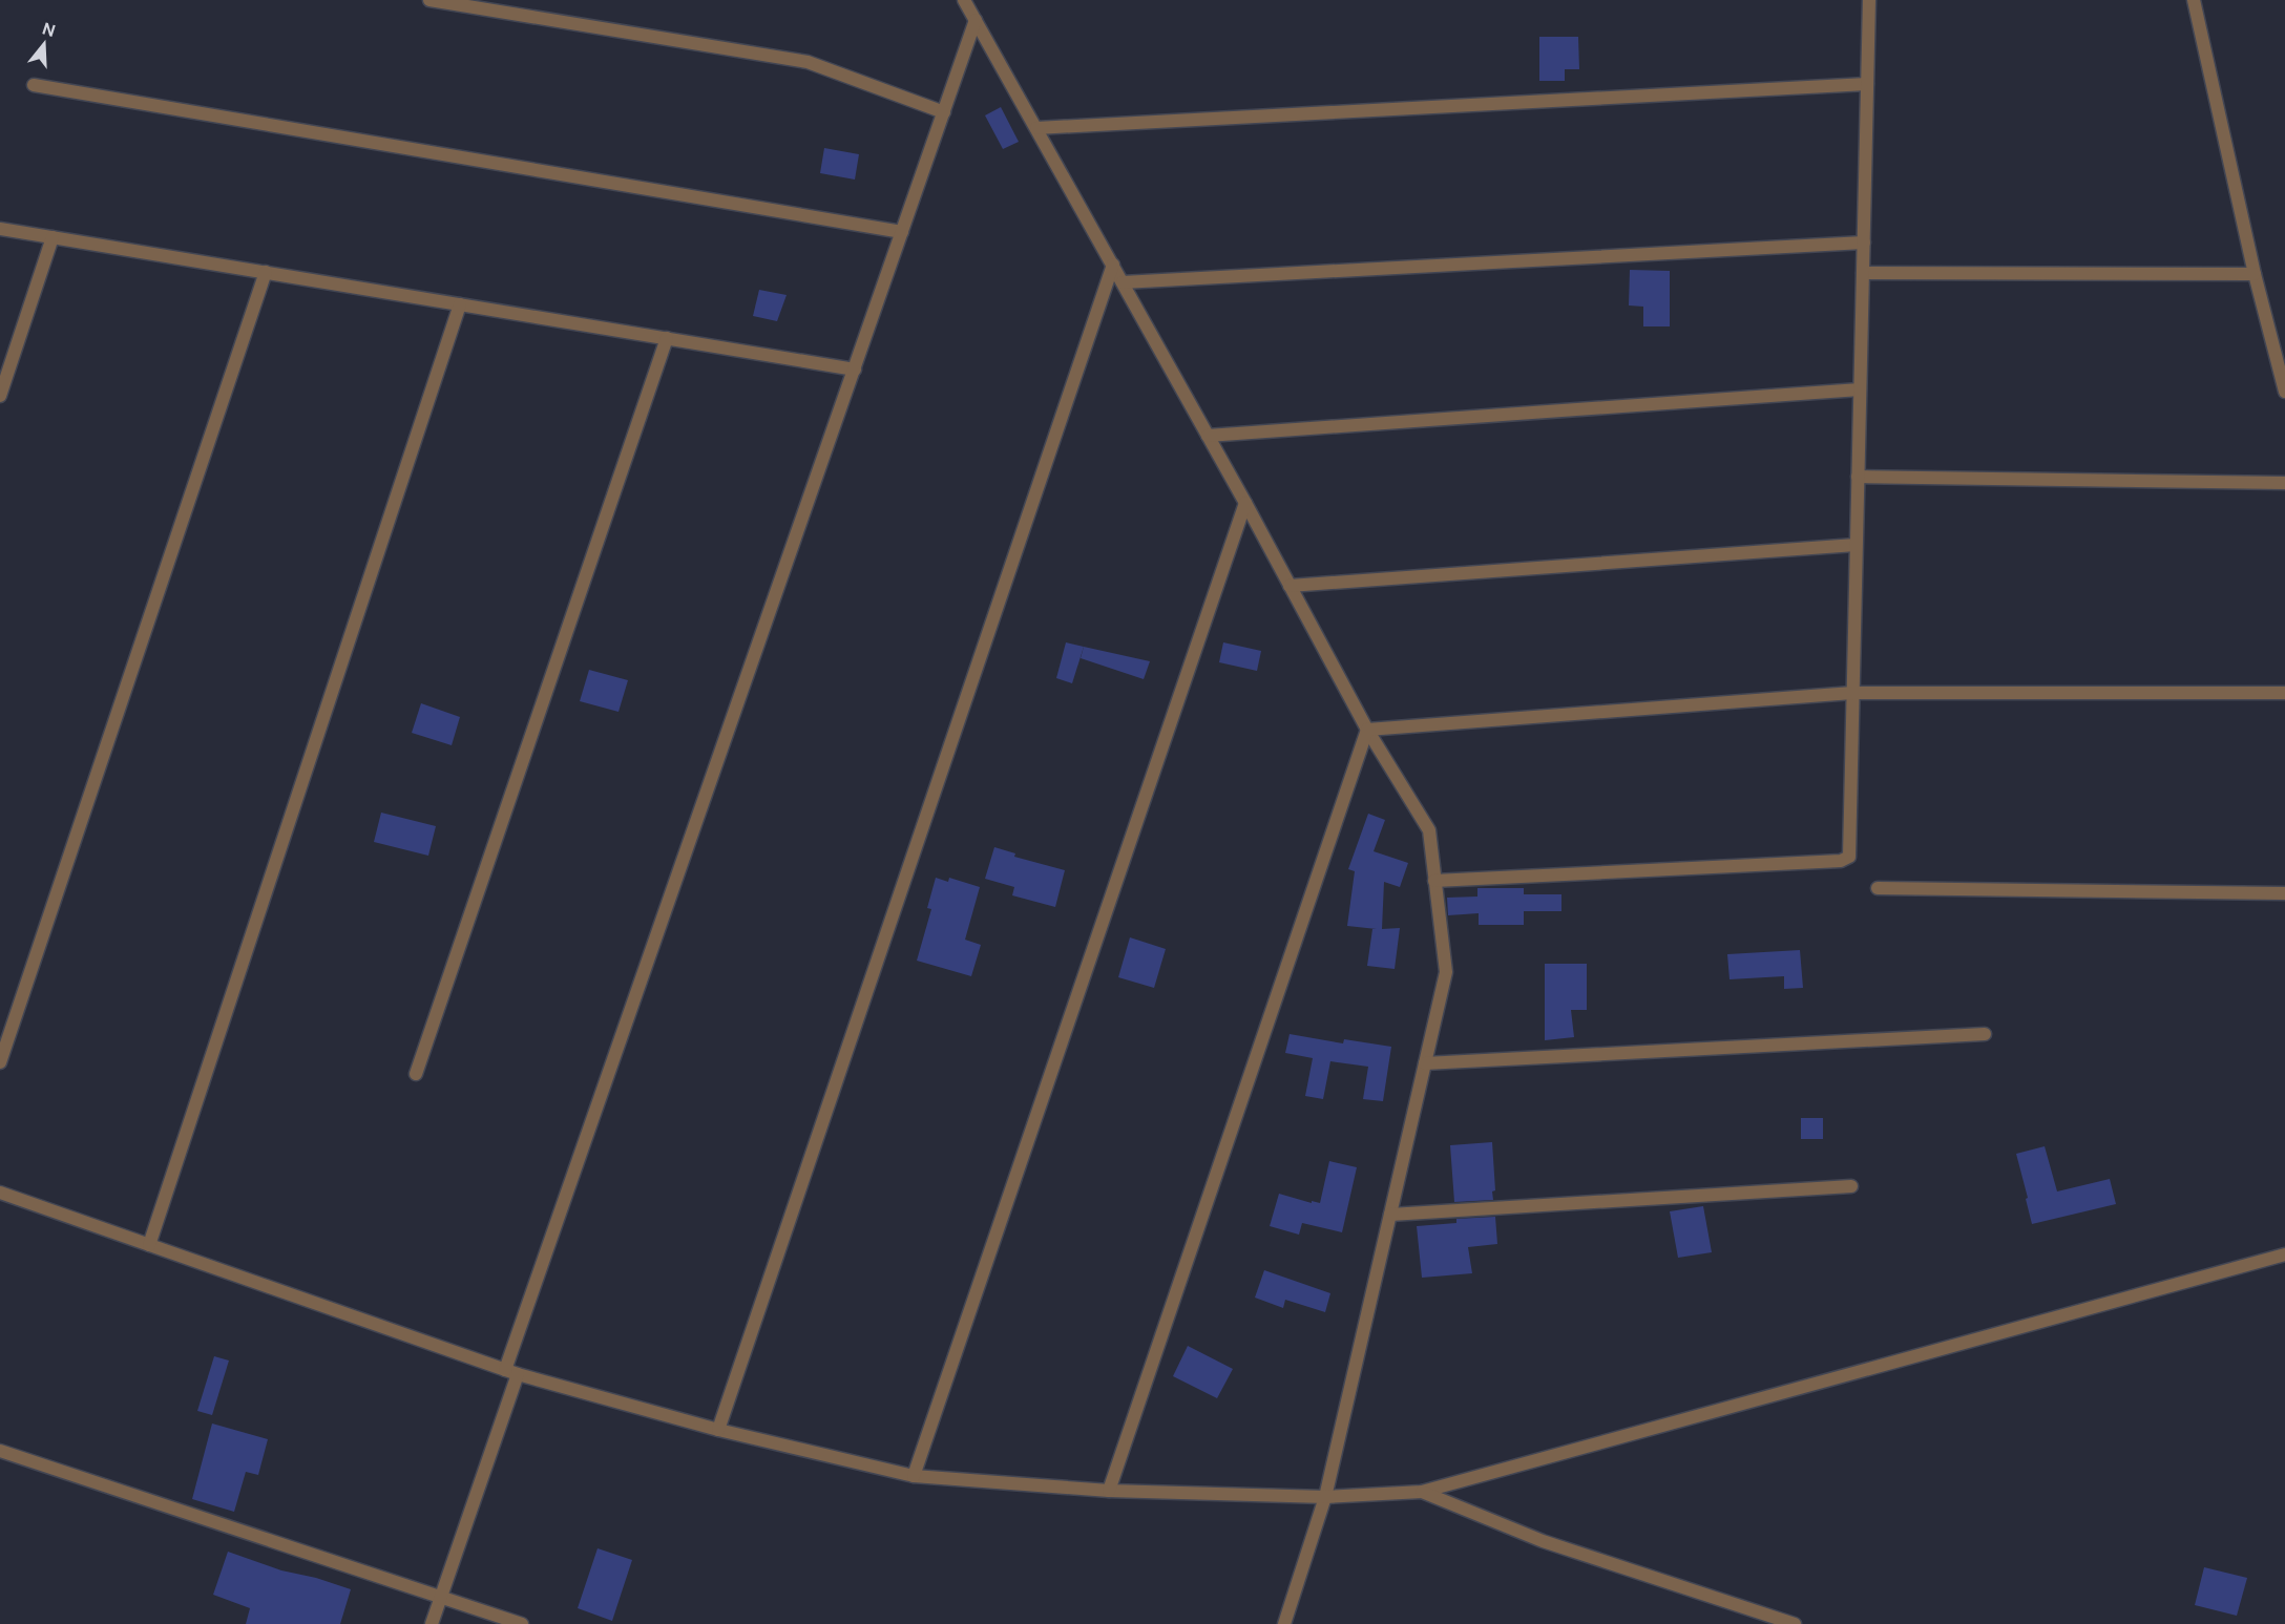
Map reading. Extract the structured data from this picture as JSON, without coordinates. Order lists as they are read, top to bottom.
{
  "north": "top"
}
